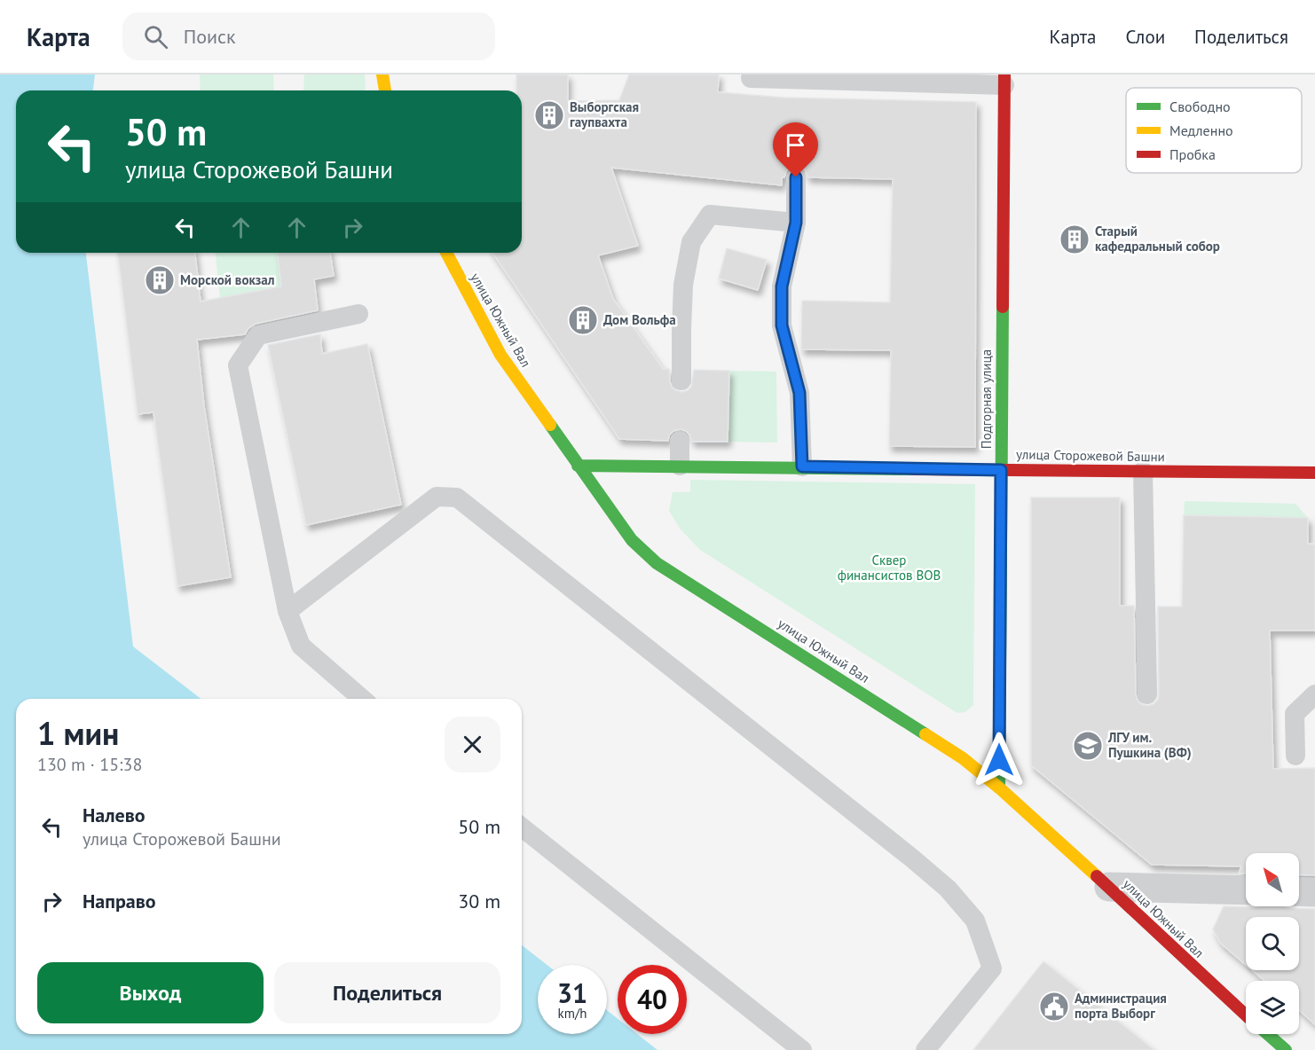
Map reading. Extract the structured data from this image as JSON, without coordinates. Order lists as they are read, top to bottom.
{
  "streets": {
    "street": ["улица Южный Вал", "Подгорная улица", "улица Сторожевой Башни"]
  },
  "crossings": [
    ["улица Южный Вал", "Подгорная улица"],
    ["улица Южный Вал", "улица Сторожевой Башни"],
    ["Подгорная улица", "улица Сторожевой Башни"]
  ],
  "parks": ["Сквер финансистов ВОВ"],
  "places": {
    "building": [
      "Выборгская гаупвахта",
      "Старый кафедральный собор",
      "Морской вокзал",
      "Дом Вольфа"
    ],
    "school or university": ["ЛГУ им. Пушкина (ВФ)"],
    "public building": ["Администрация порта Выборг"]
  },
  "legend": ["Свободно", "Медленно", "Пробка"],
  "north": "top left",
  "page": {
    "header": "Карта",
    "search": "Поиск",
    "nav": ["Карта", "Слои", "Поделиться"],
    "turn": ["50 m", "улица Сторожевой Башни"],
    "heading": ["1 мин", "130 m · 15:38"],
    "list": [
      {
        "name": "Налево",
        "note": "улица Сторожевой Башни",
        "value": "50 m"
      },
      {
        "name": "Направо",
        "value": "30 m"
      }
    ],
    "buttons": ["Выход", "Поделиться"],
    "speed": "31 km/h",
    "limit": "40"
  }
}
